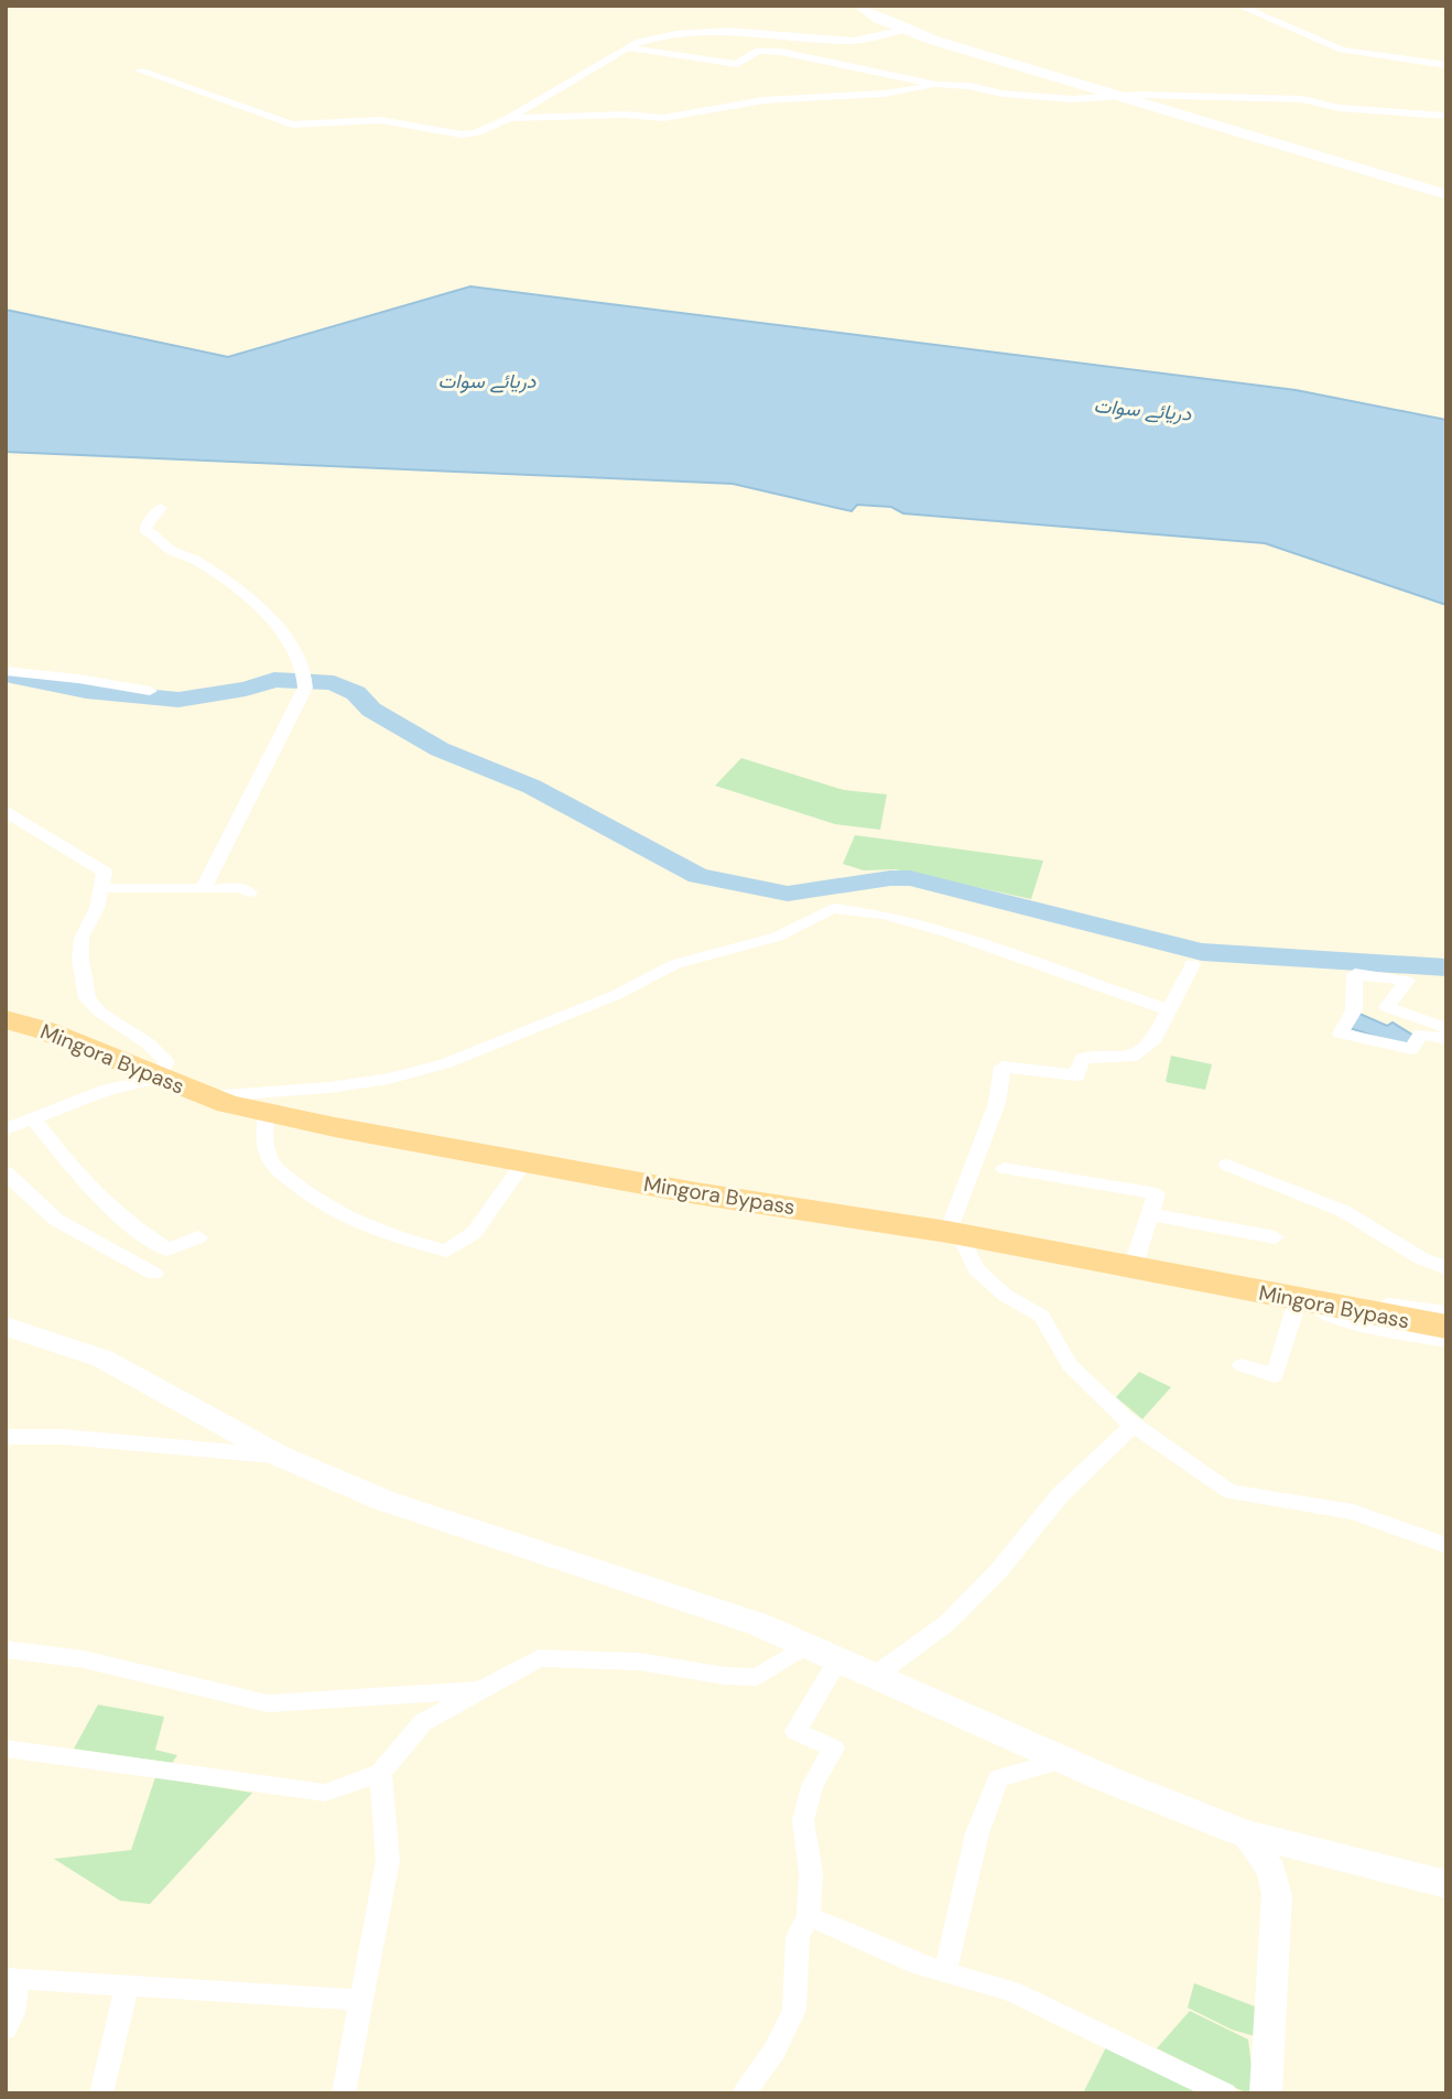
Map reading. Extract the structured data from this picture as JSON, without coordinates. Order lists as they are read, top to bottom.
{
  "streets": {
    "highway": ["Mingora Bypass"]
  },
  "water": ["دریائے سوات"]
}
